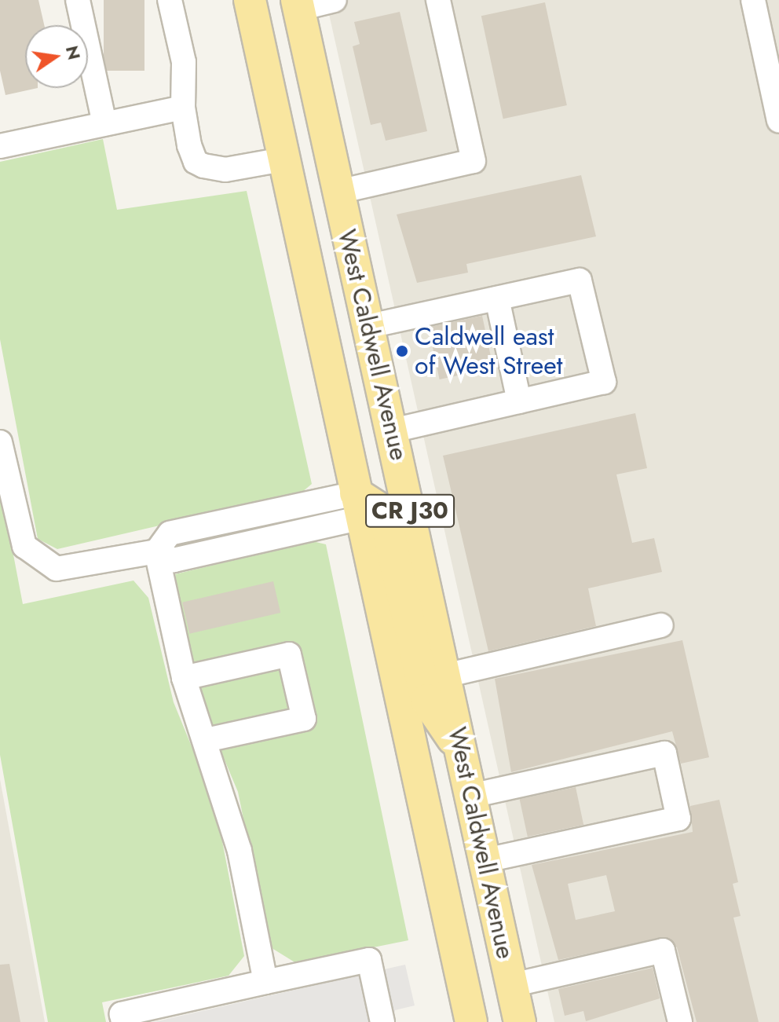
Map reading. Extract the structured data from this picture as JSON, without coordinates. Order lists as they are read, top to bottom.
{
  "streets": {
    "main road": ["West Caldwell Avenue", "CR J30"]
  },
  "places": ["Caldwell east of West Street"],
  "north": "right"
}
